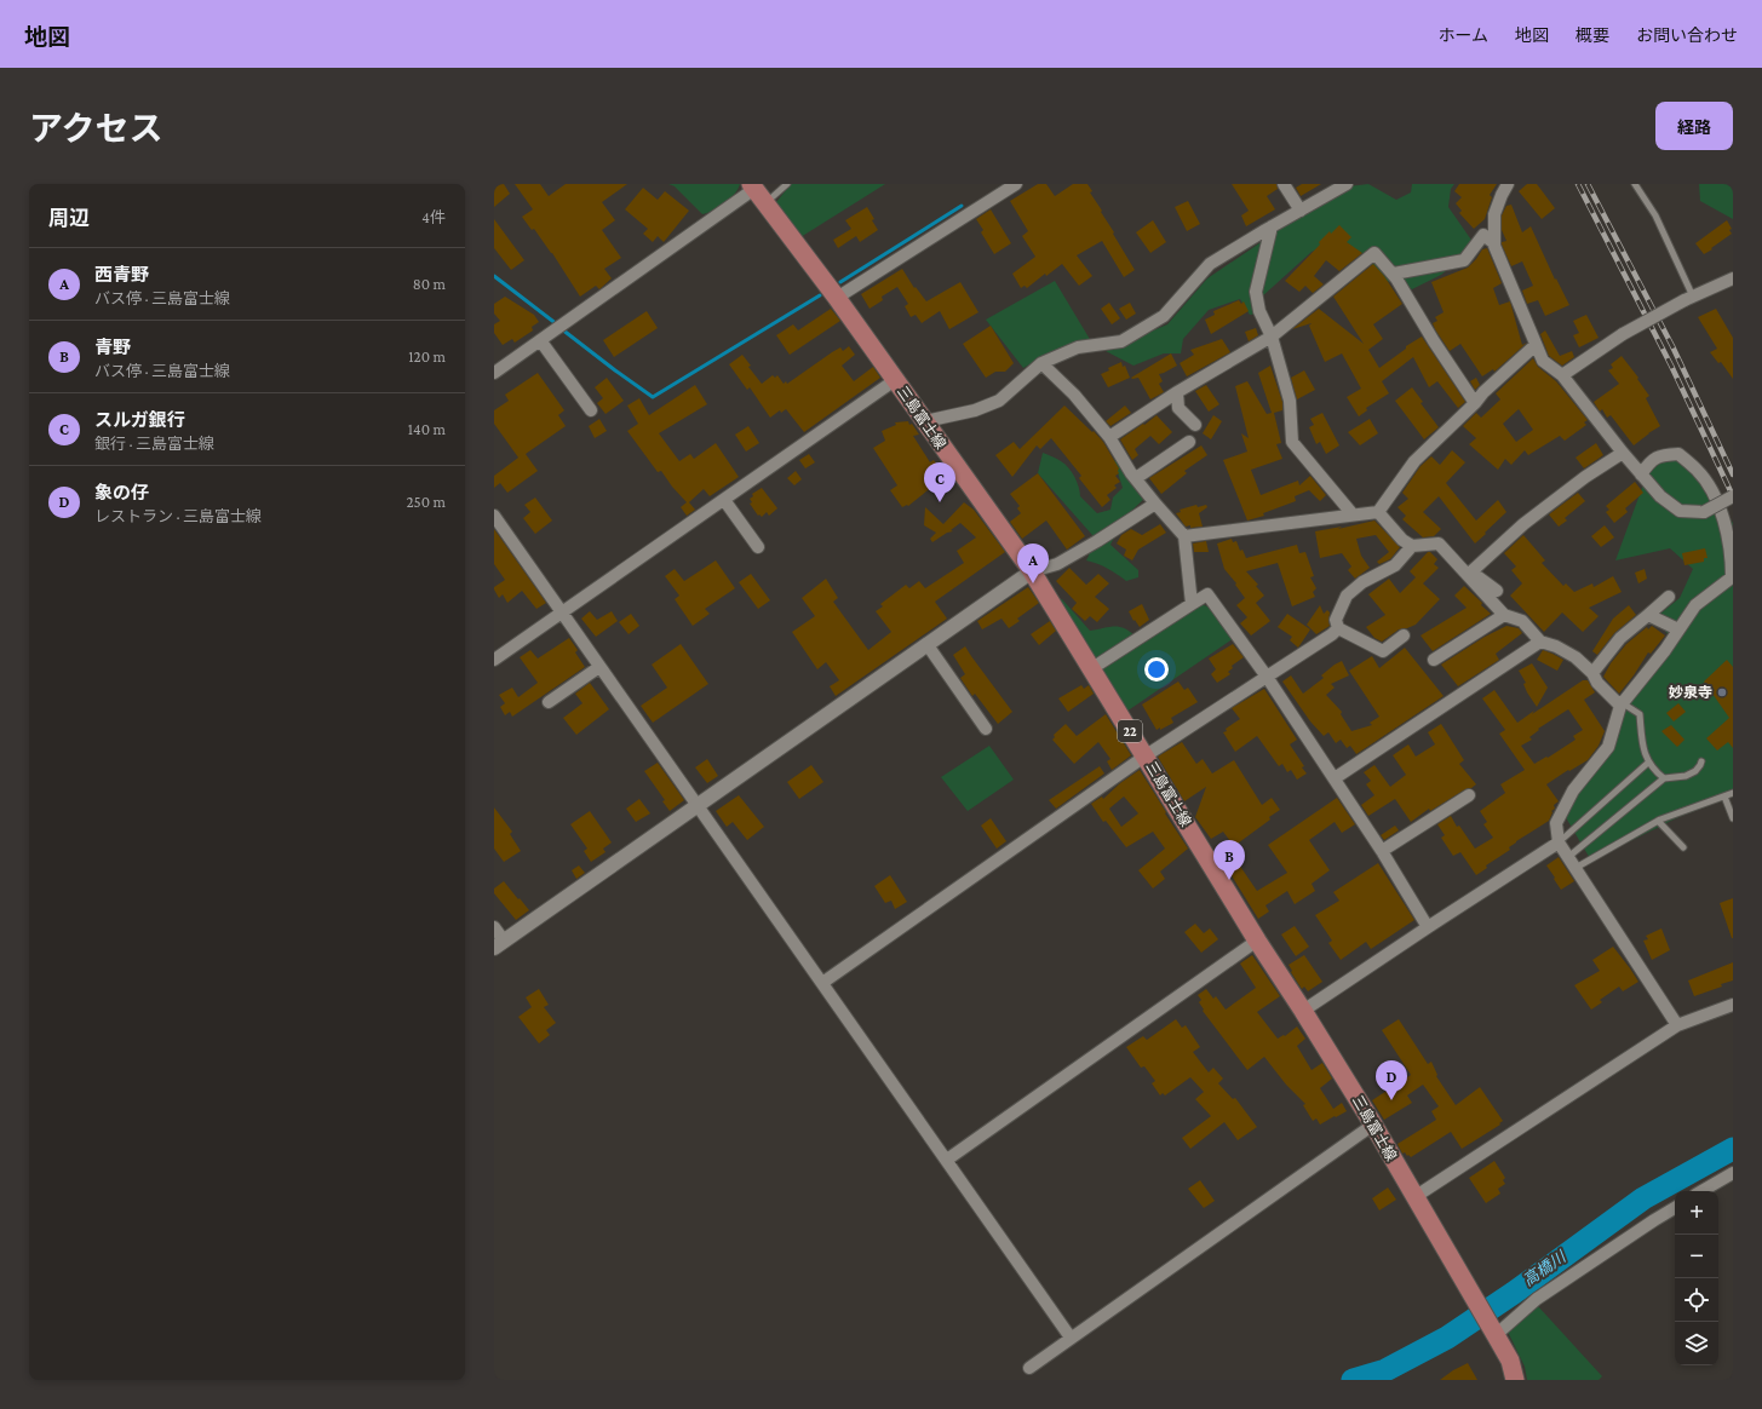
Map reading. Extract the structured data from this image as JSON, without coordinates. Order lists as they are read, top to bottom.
{
  "streets": {
    "main road": ["三島富士線", "22"]
  },
  "water": ["高橋川"],
  "places": ["妙泉寺"],
  "page": {
    "header": "地図",
    "nav": [
      "ホーム",
      "地図",
      "概要",
      "お問い合わせ"
    ],
    "title": "アクセス",
    "buttons": "経路",
    "heading": ["周辺", "4件"],
    "list": [
      {
        "mark": "A",
        "name": "西青野",
        "note": "バス停 · 三島富士線",
        "value": "80 m"
      },
      {
        "mark": "B",
        "name": "青野",
        "note": "バス停 · 三島富士線",
        "value": "120 m"
      },
      {
        "mark": "C",
        "name": "スルガ銀行",
        "note": "銀行 · 三島富士線",
        "value": "140 m"
      },
      {
        "mark": "D",
        "name": "象の仔",
        "note": "レストラン · 三島富士線",
        "value": "250 m"
      }
    ],
    "pins": [
      "C",
      "A",
      "B",
      "D"
    ],
    "map_buttons": ["+", "−"]
  }
}
